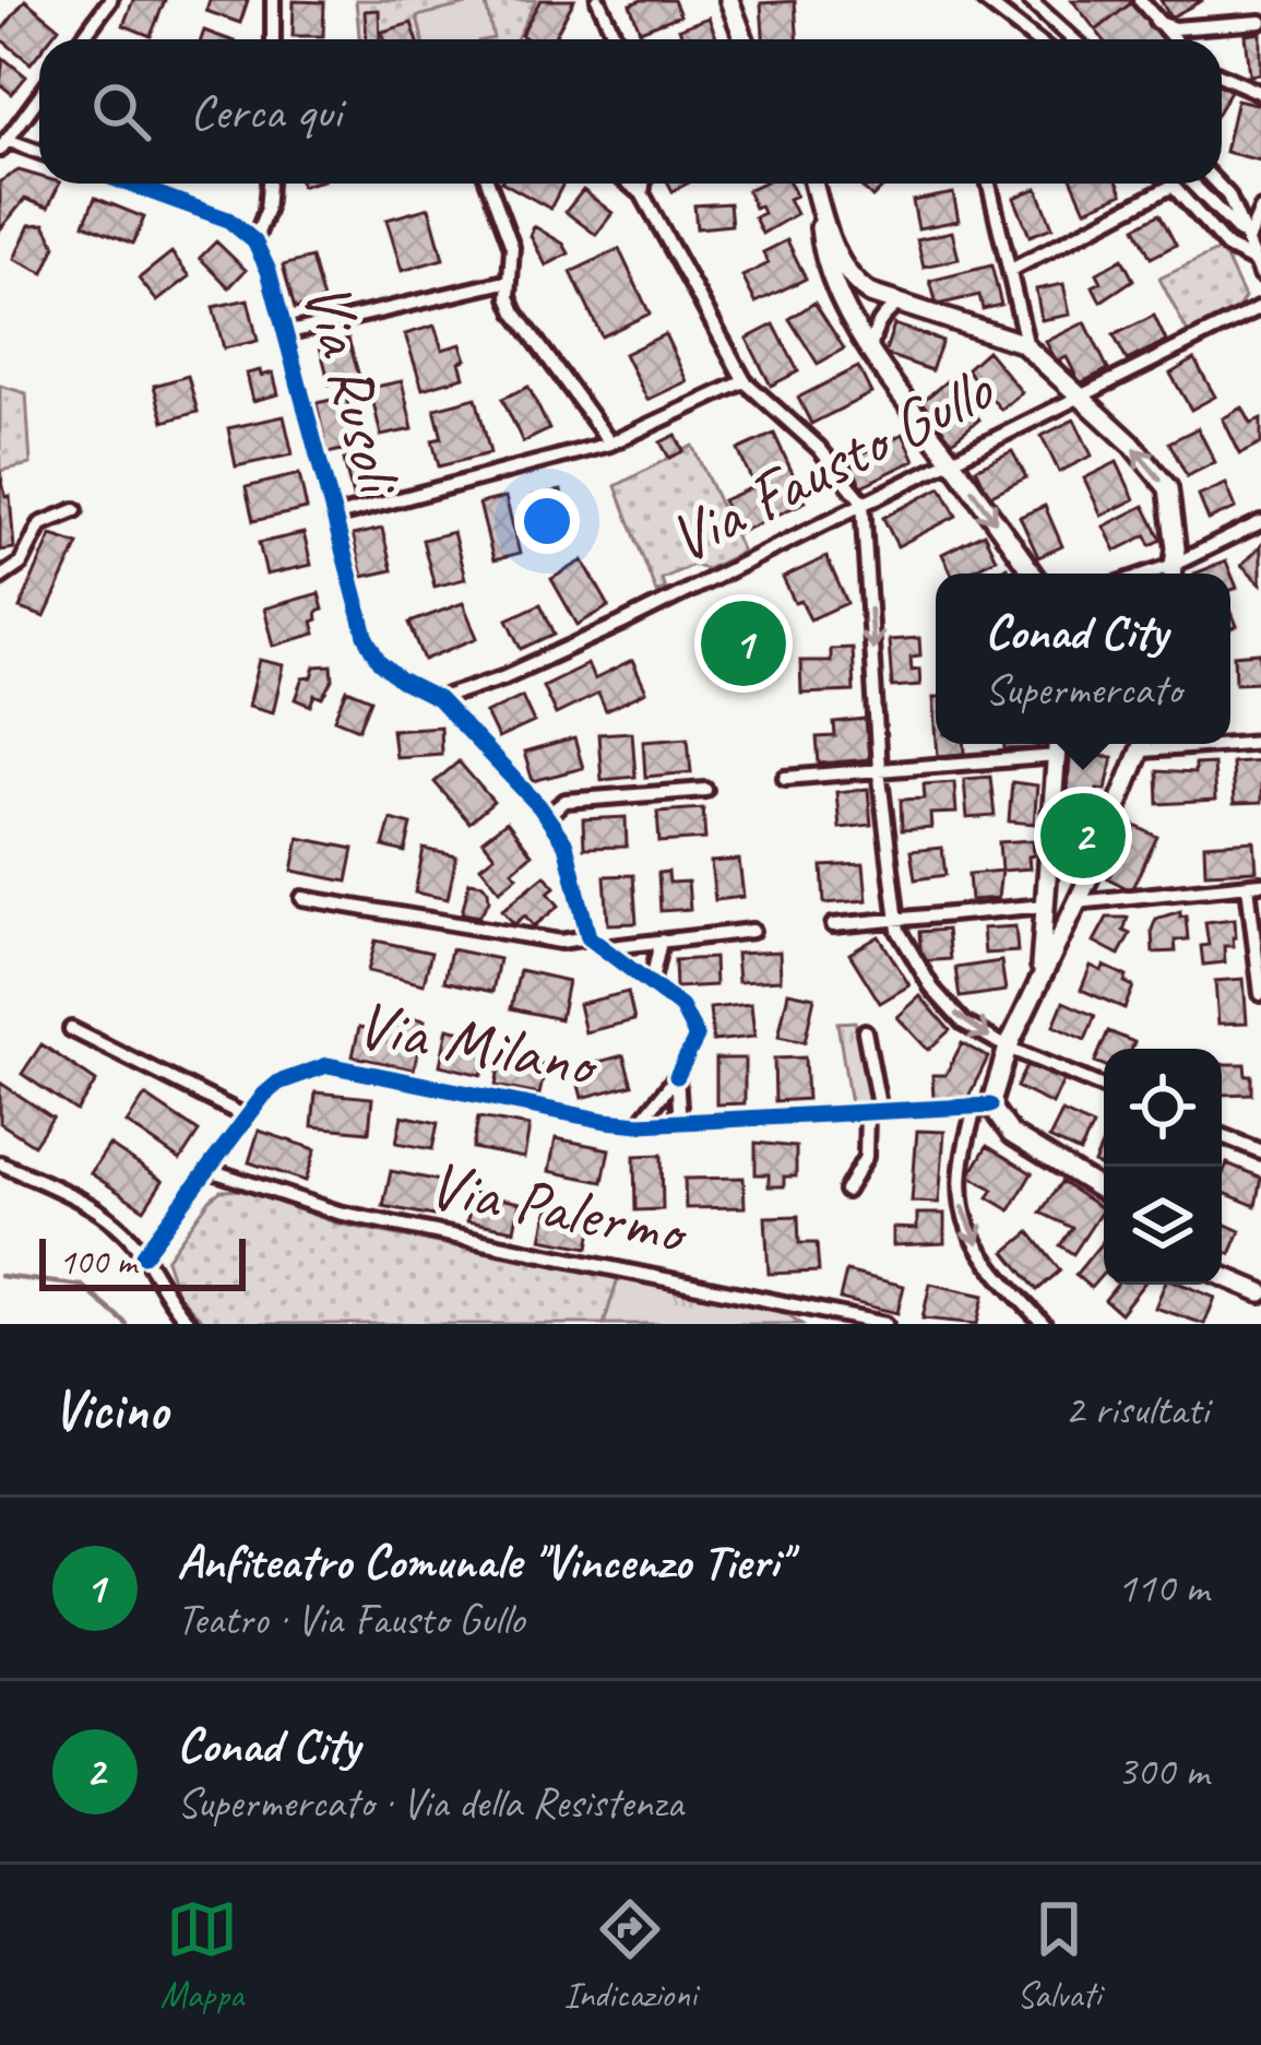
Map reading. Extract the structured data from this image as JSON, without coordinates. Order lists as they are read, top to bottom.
{
  "streets": {
    "street": [
      "Via Rusoli",
      "Via Fausto Gullo",
      "Via Milano",
      "Via Palermo"
    ]
  },
  "crossings": [
    ["Via Rusoli", "Via Fausto Gullo"],
    ["Via Milano", "Via Palermo"]
  ],
  "scale_bar": "100 m",
  "page": {
    "search": "Cerca qui",
    "popup": ["Conad City", "Supermercato"],
    "pins": ["1", "2"],
    "scale": "100 m",
    "heading": ["Vicino", "2 risultati"],
    "list": [
      {
        "mark": "1",
        "name": "Anfiteatro Comunale \"Vincenzo Tieri\"",
        "note": "Teatro · Via Fausto Gullo",
        "value": "110 m"
      },
      {
        "mark": "2",
        "name": "Conad City",
        "note": "Supermercato · Via della Resistenza",
        "value": "300 m"
      }
    ],
    "nav": ["Mappa", "Indicazioni", "Salvati"]
  }
}
